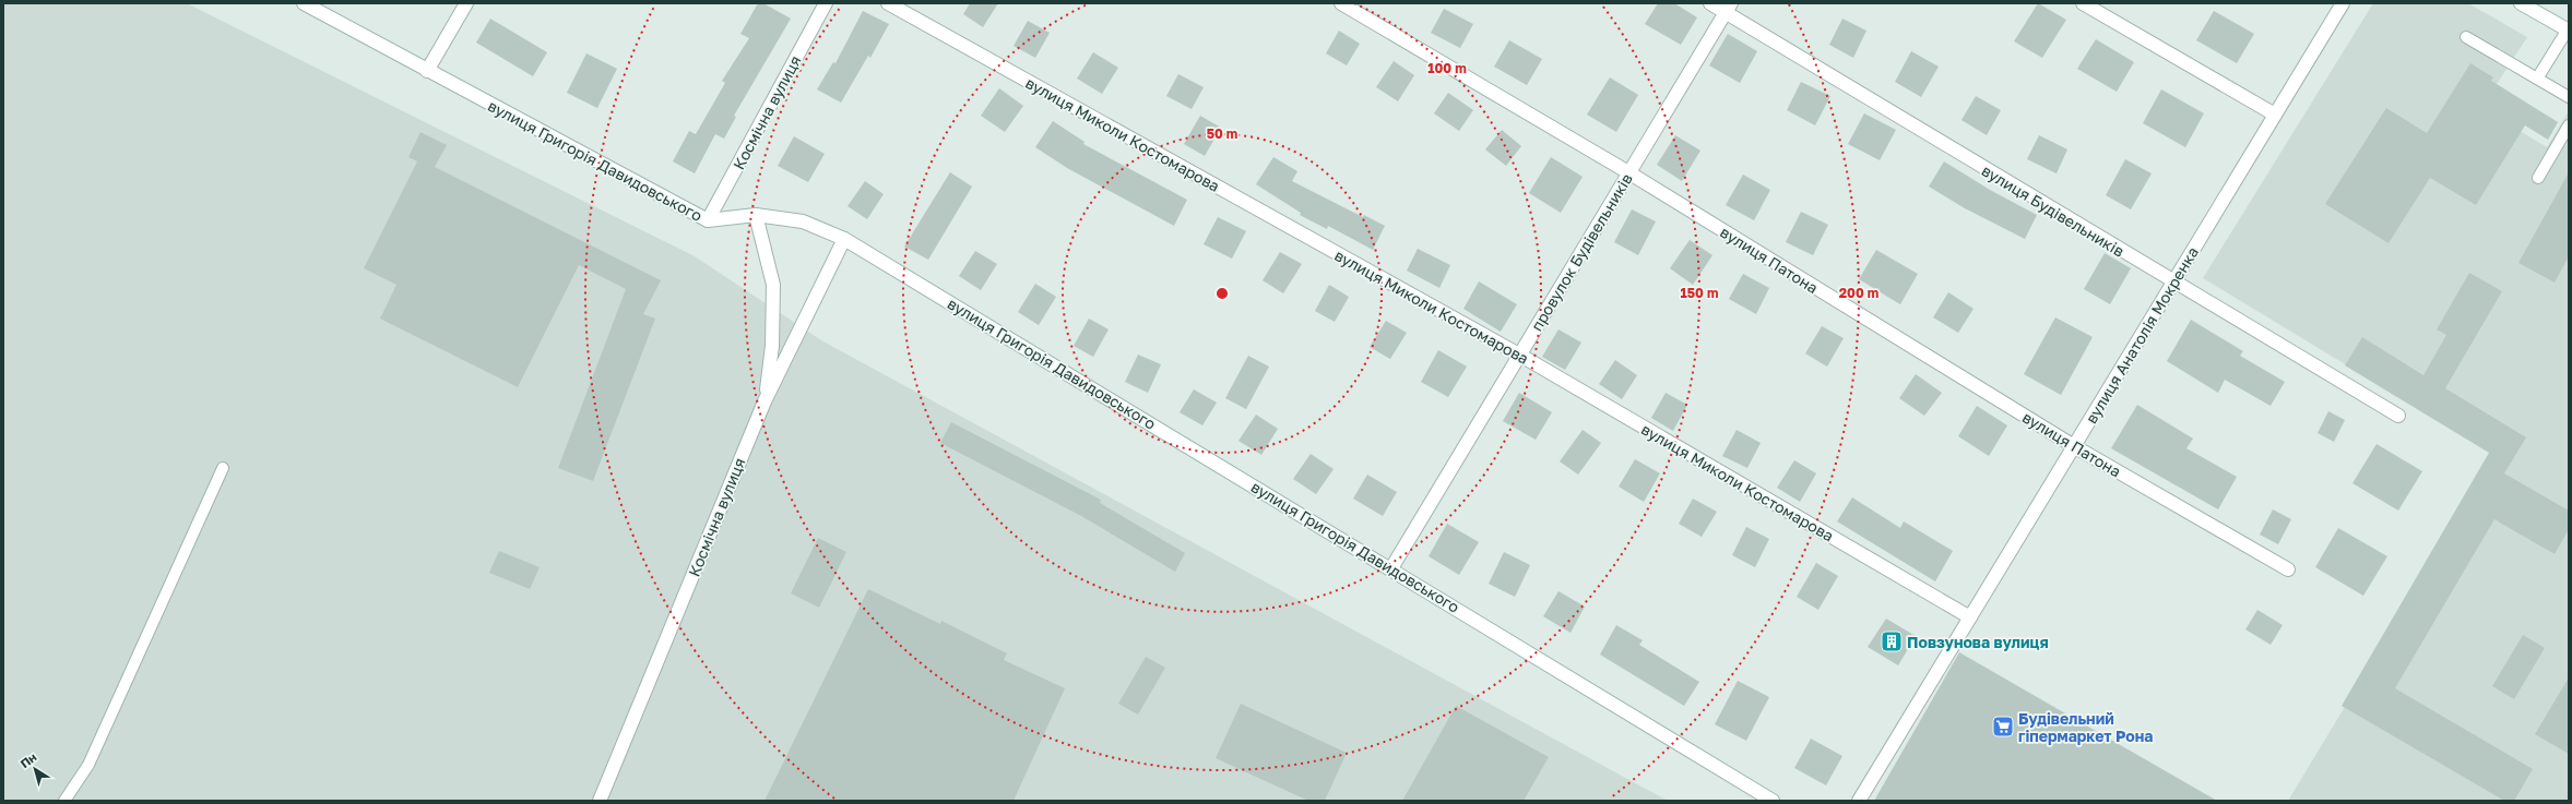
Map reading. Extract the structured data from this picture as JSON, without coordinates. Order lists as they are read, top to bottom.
{
  "streets": {
    "street": [
      "Космічна вулиця",
      "вулиця Миколи Костомарова",
      "вулиця Григорія Давидовського",
      "вулиця Будівельників",
      "провулок Будівельників",
      "вулиця Патона",
      "вулиця Анатолія Мокренка"
    ]
  },
  "crossings": [
    ["Космічна вулиця", "вулиця Григорія Давидовського"],
    ["вулиця Миколи Костомарова", "провулок Будівельників"],
    ["вулиця Миколи Костомарова", "вулиця Анатолія Мокренка"],
    ["вулиця Григорія Давидовського", "провулок Будівельників"],
    ["вулиця Будівельників", "провулок Будівельників"],
    ["вулиця Будівельників", "вулиця Анатолія Мокренка"],
    ["провулок Будівельників", "вулиця Патона"],
    ["вулиця Патона", "вулиця Анатолія Мокренка"]
  ],
  "places": {
    "building": ["Повзунова вулиця"],
    "supermarket": ["Будівельний гіпермаркет Рона"]
  },
  "north": "top left",
  "rings": [
    "100 m",
    "50 m",
    "150 m",
    "200 m"
  ]
}
